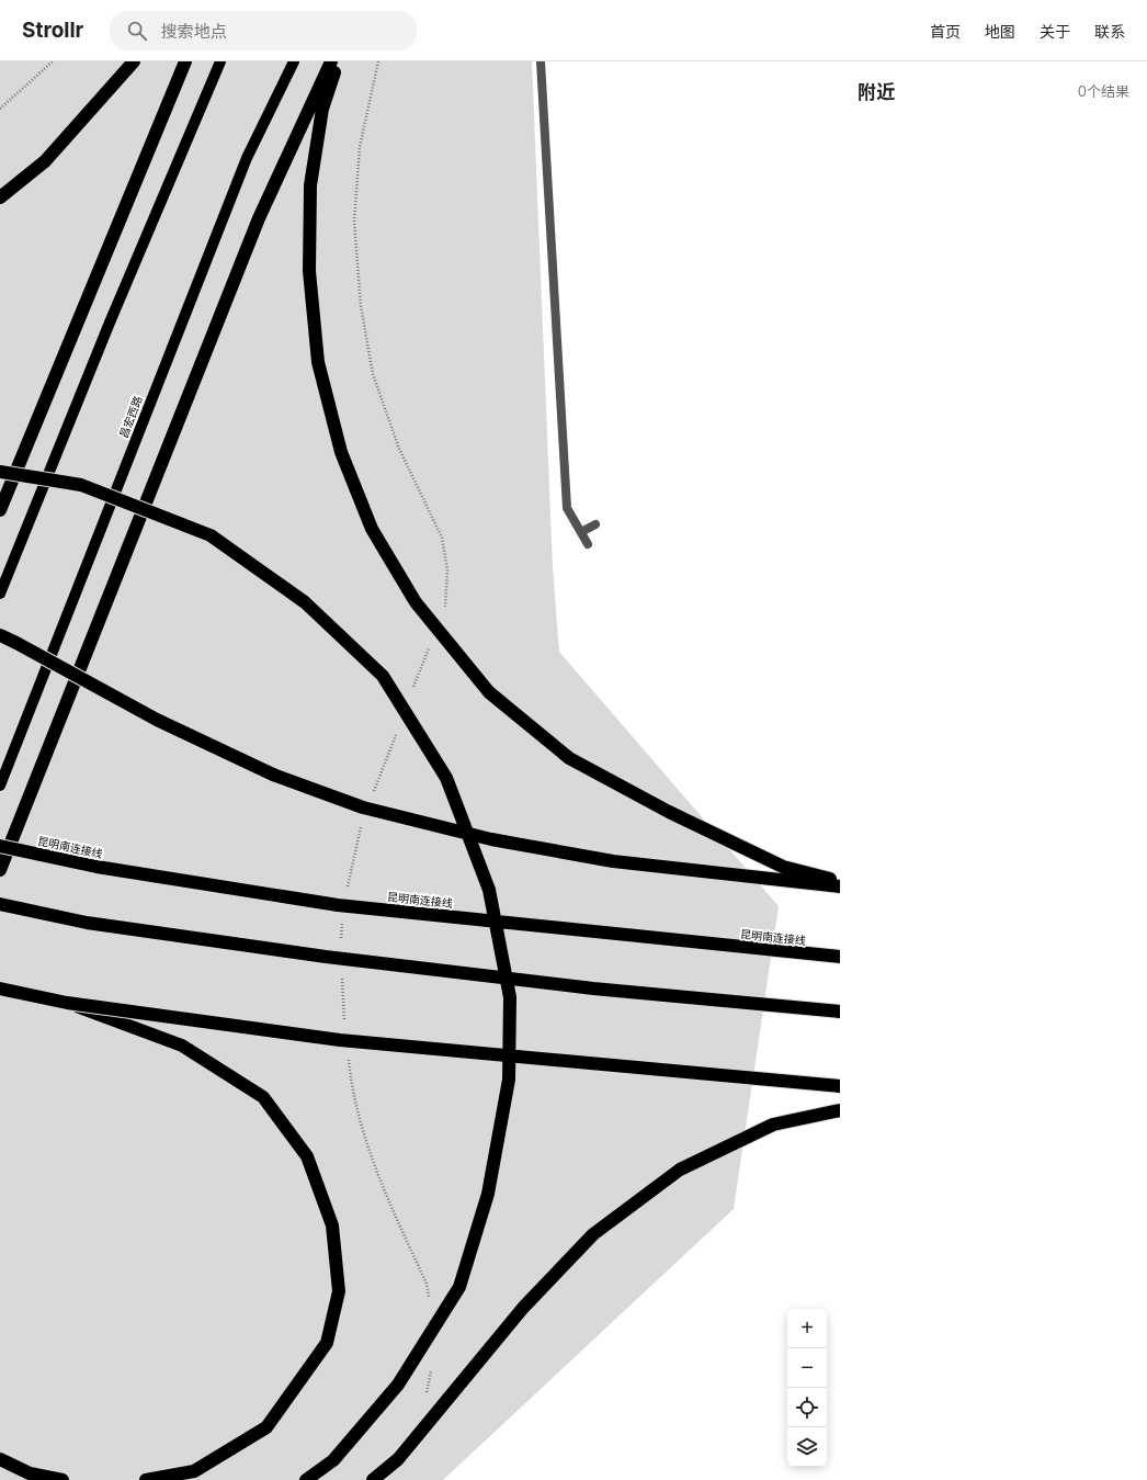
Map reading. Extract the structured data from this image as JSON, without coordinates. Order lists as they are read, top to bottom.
{
  "streets": {
    "highway": ["昆明南连接线"],
    "main road": ["昌宏西路"]
  },
  "page": {
    "header": "Strollr",
    "search": "搜索地点",
    "nav": [
      "首页",
      "地图",
      "关于",
      "联系"
    ],
    "heading": ["附近", "0个结果"],
    "map_buttons": ["+", "−"]
  }
}
